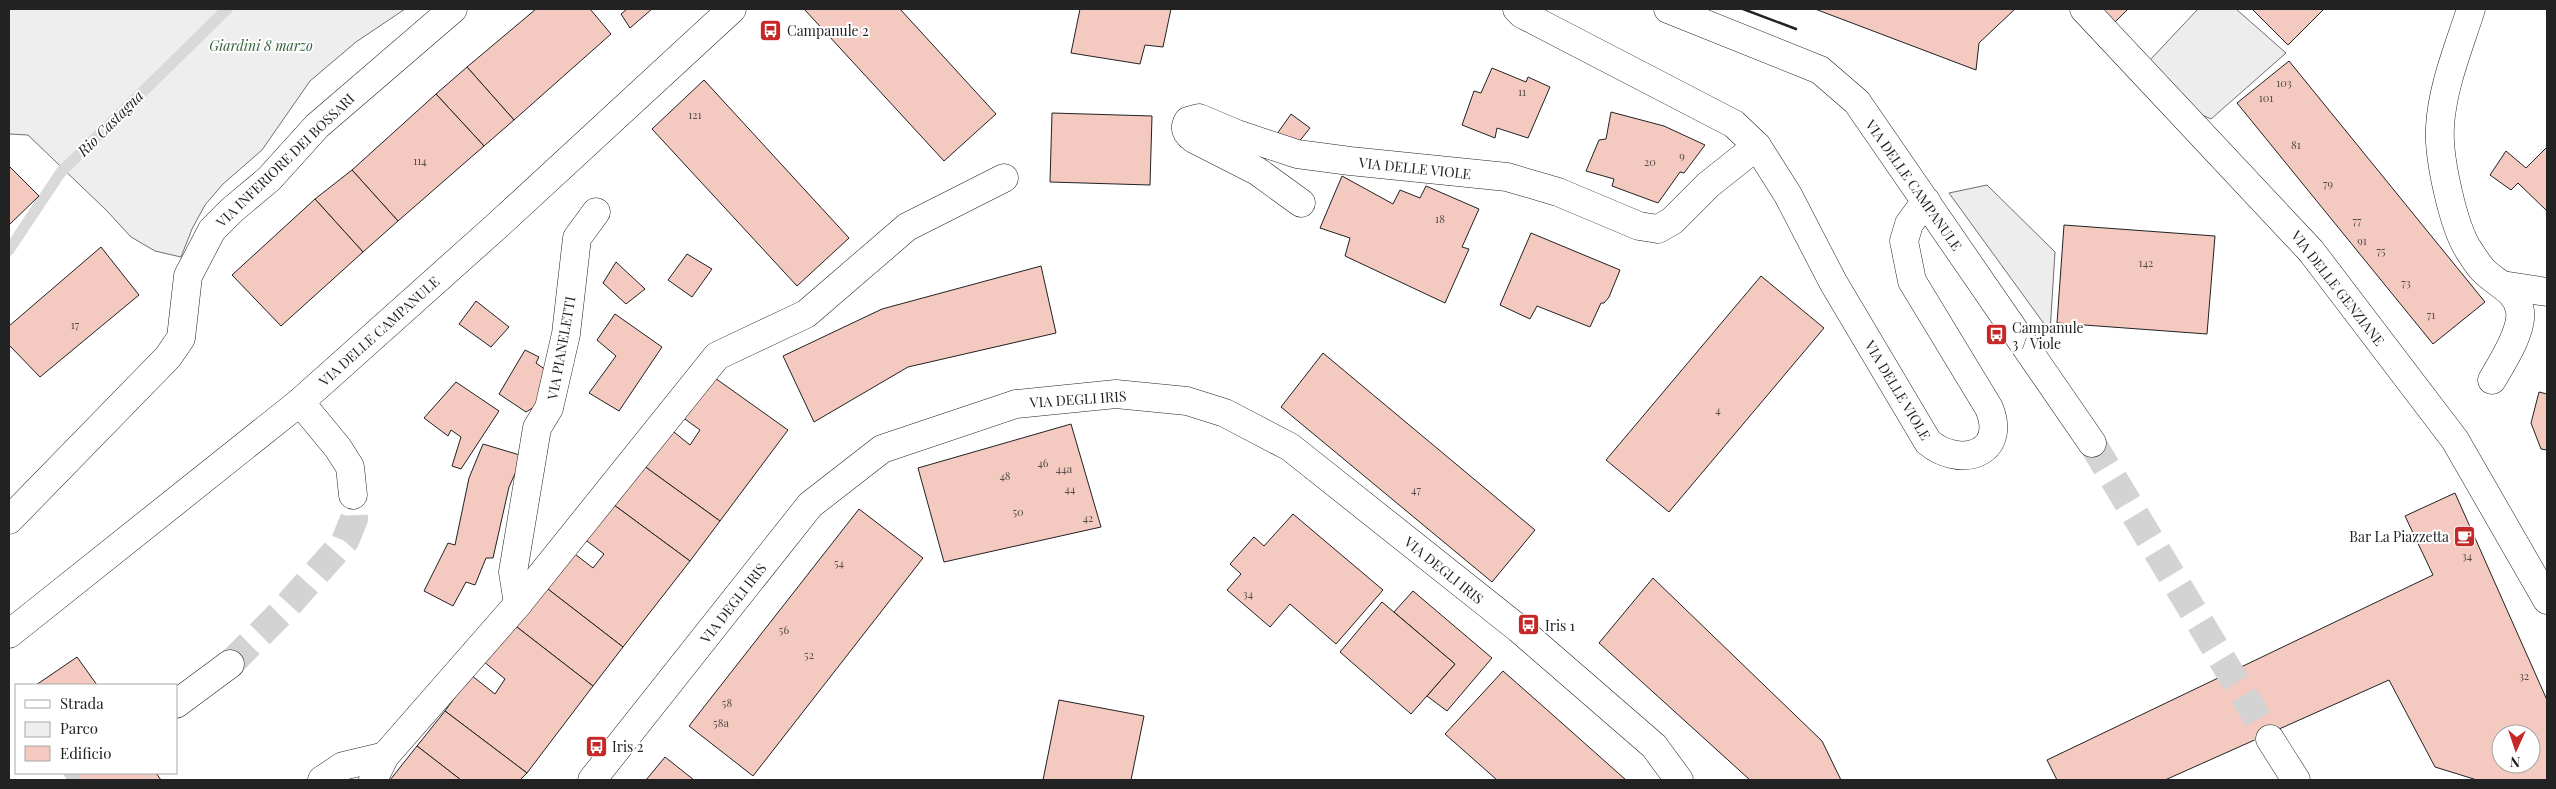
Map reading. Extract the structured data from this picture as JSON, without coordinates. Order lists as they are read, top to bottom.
{
  "streets": {
    "street": [
      "VIA INFERIORE DEI BOSSARI",
      "VIA DELLE VIOLE",
      "VIA DELLE CAMPANULE",
      "VIA DELLE GENZIANE",
      "VIA PIANELETTI",
      "VIA DEGLI IRIS"
    ]
  },
  "crossings": [
    ["VIA DELLE VIOLE", "VIA DELLE CAMPANULE"]
  ],
  "water": ["Rio Castagna"],
  "parks": ["Giardini 8 marzo"],
  "places": {
    "bus stop": [
      "Campanule 2",
      "Campanule 3 / Viole",
      "Iris 1",
      "Iris 2"
    ],
    "cafe": ["Bar La Piazzetta"]
  },
  "house_numbers": [
    "103",
    "11",
    "101",
    "121",
    "81",
    "9",
    "114",
    "20",
    "79",
    "18",
    "77",
    "91",
    "75",
    "142",
    "73",
    "71",
    "17",
    "4",
    "46",
    "44a",
    "48",
    "44",
    "47",
    "50",
    "42",
    "34",
    "54",
    "34",
    "56",
    "52",
    "32",
    "58",
    "58a"
  ],
  "legend": ["Strada", "Parco", "Edificio"],
  "north": "bottom"
}
